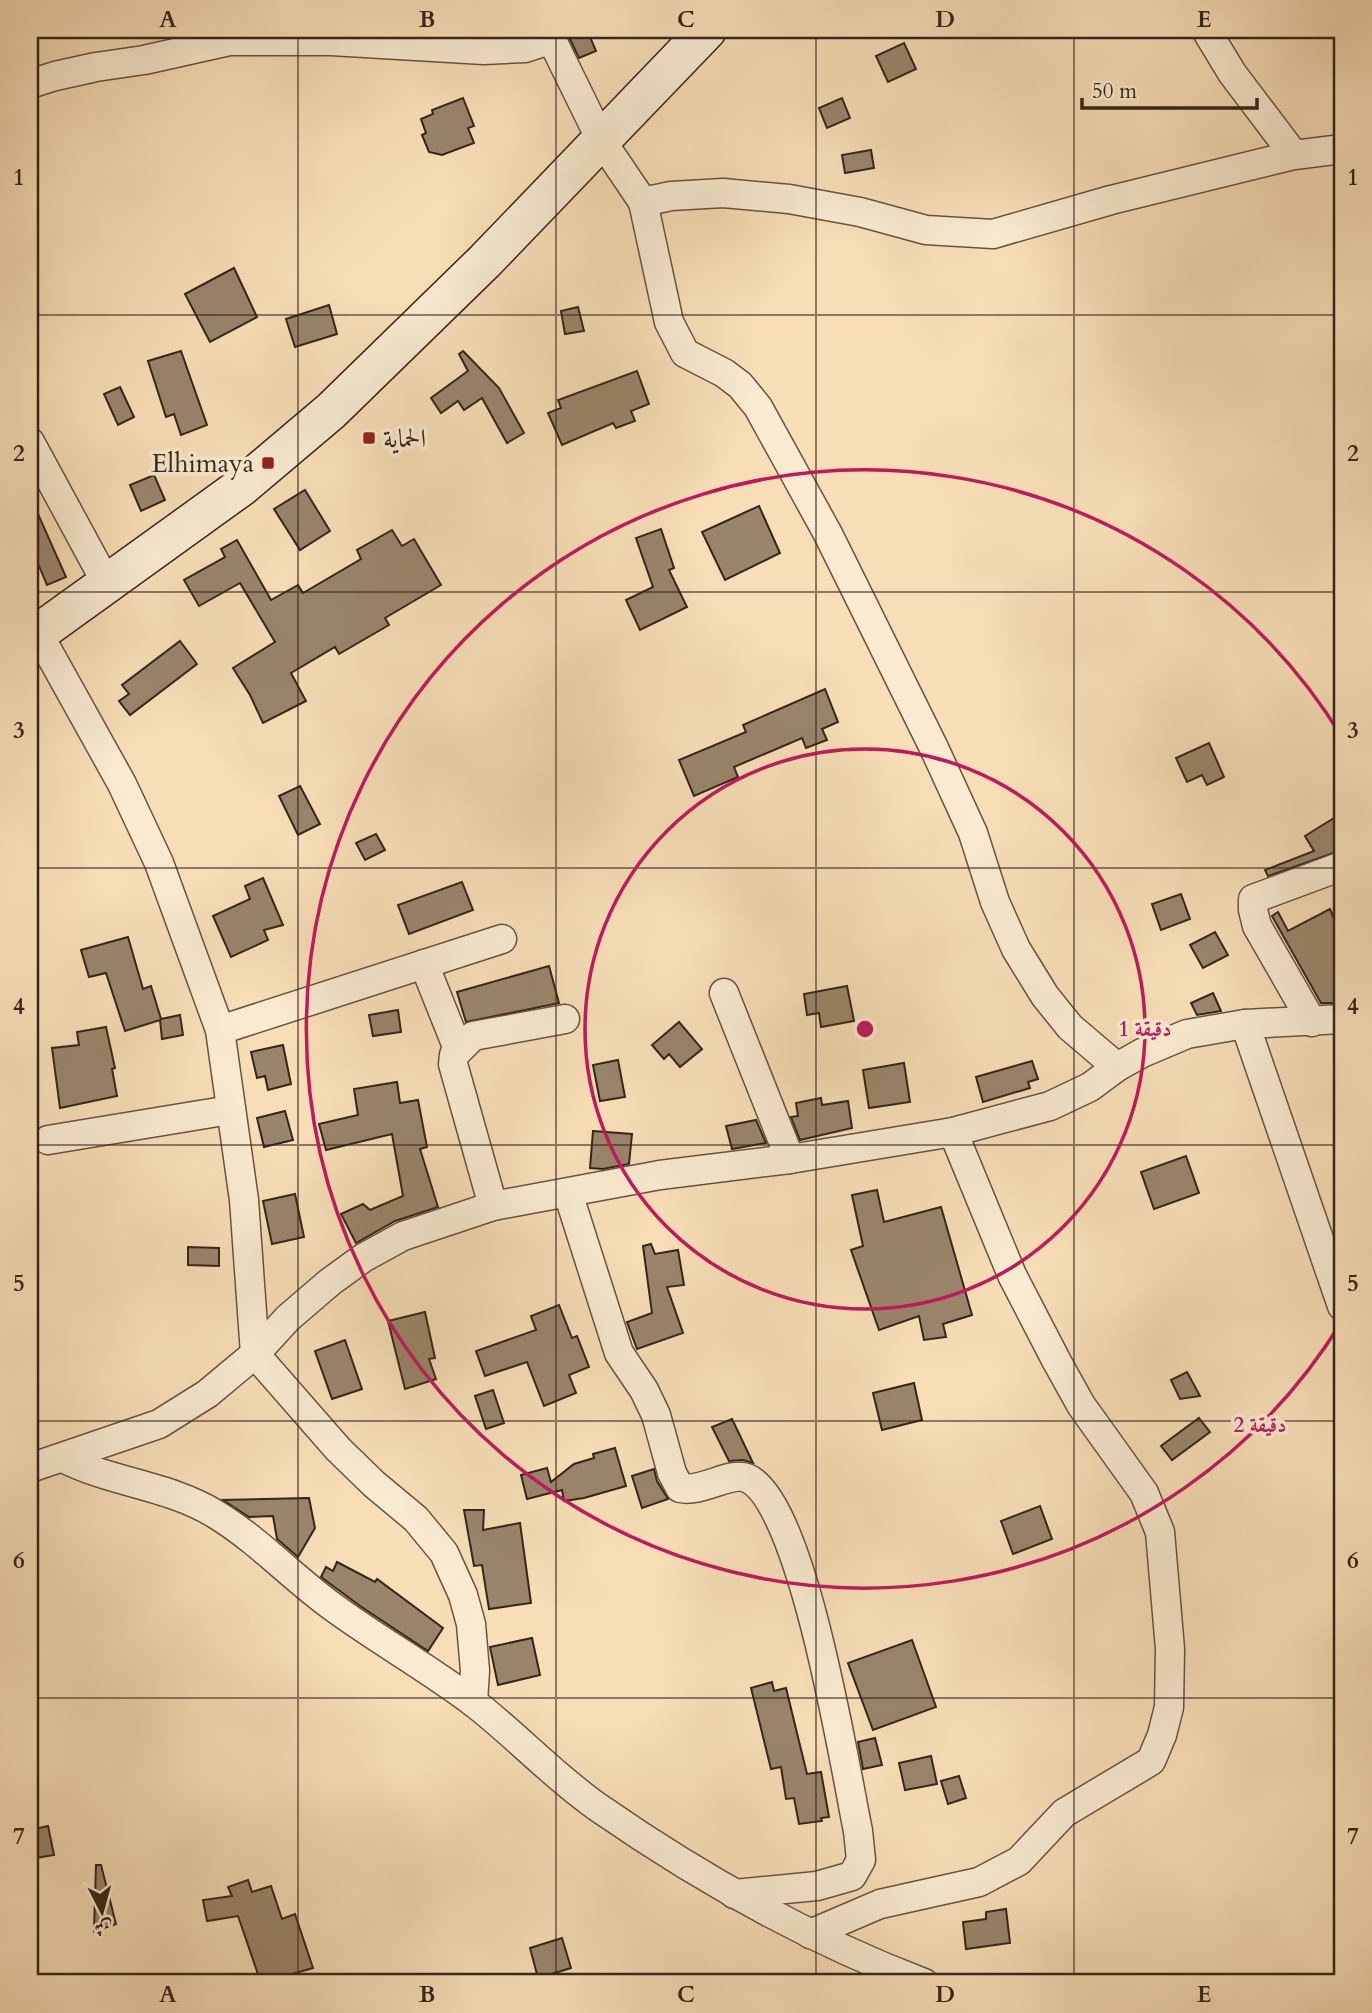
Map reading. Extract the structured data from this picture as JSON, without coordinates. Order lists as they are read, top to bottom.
{
  "places": {
    "transit": ["الحماية", "Elhimaya"]
  },
  "scale_bar": "50 m",
  "north": "bottom",
  "grid": {
    "columns": [
      "A",
      "B",
      "C",
      "D",
      "E"
    ],
    "rows": [
      "1",
      "2",
      "3",
      "4",
      "5",
      "6",
      "7"
    ]
  },
  "rings": ["1 دقيقة", "2 دقيقة"]
}
